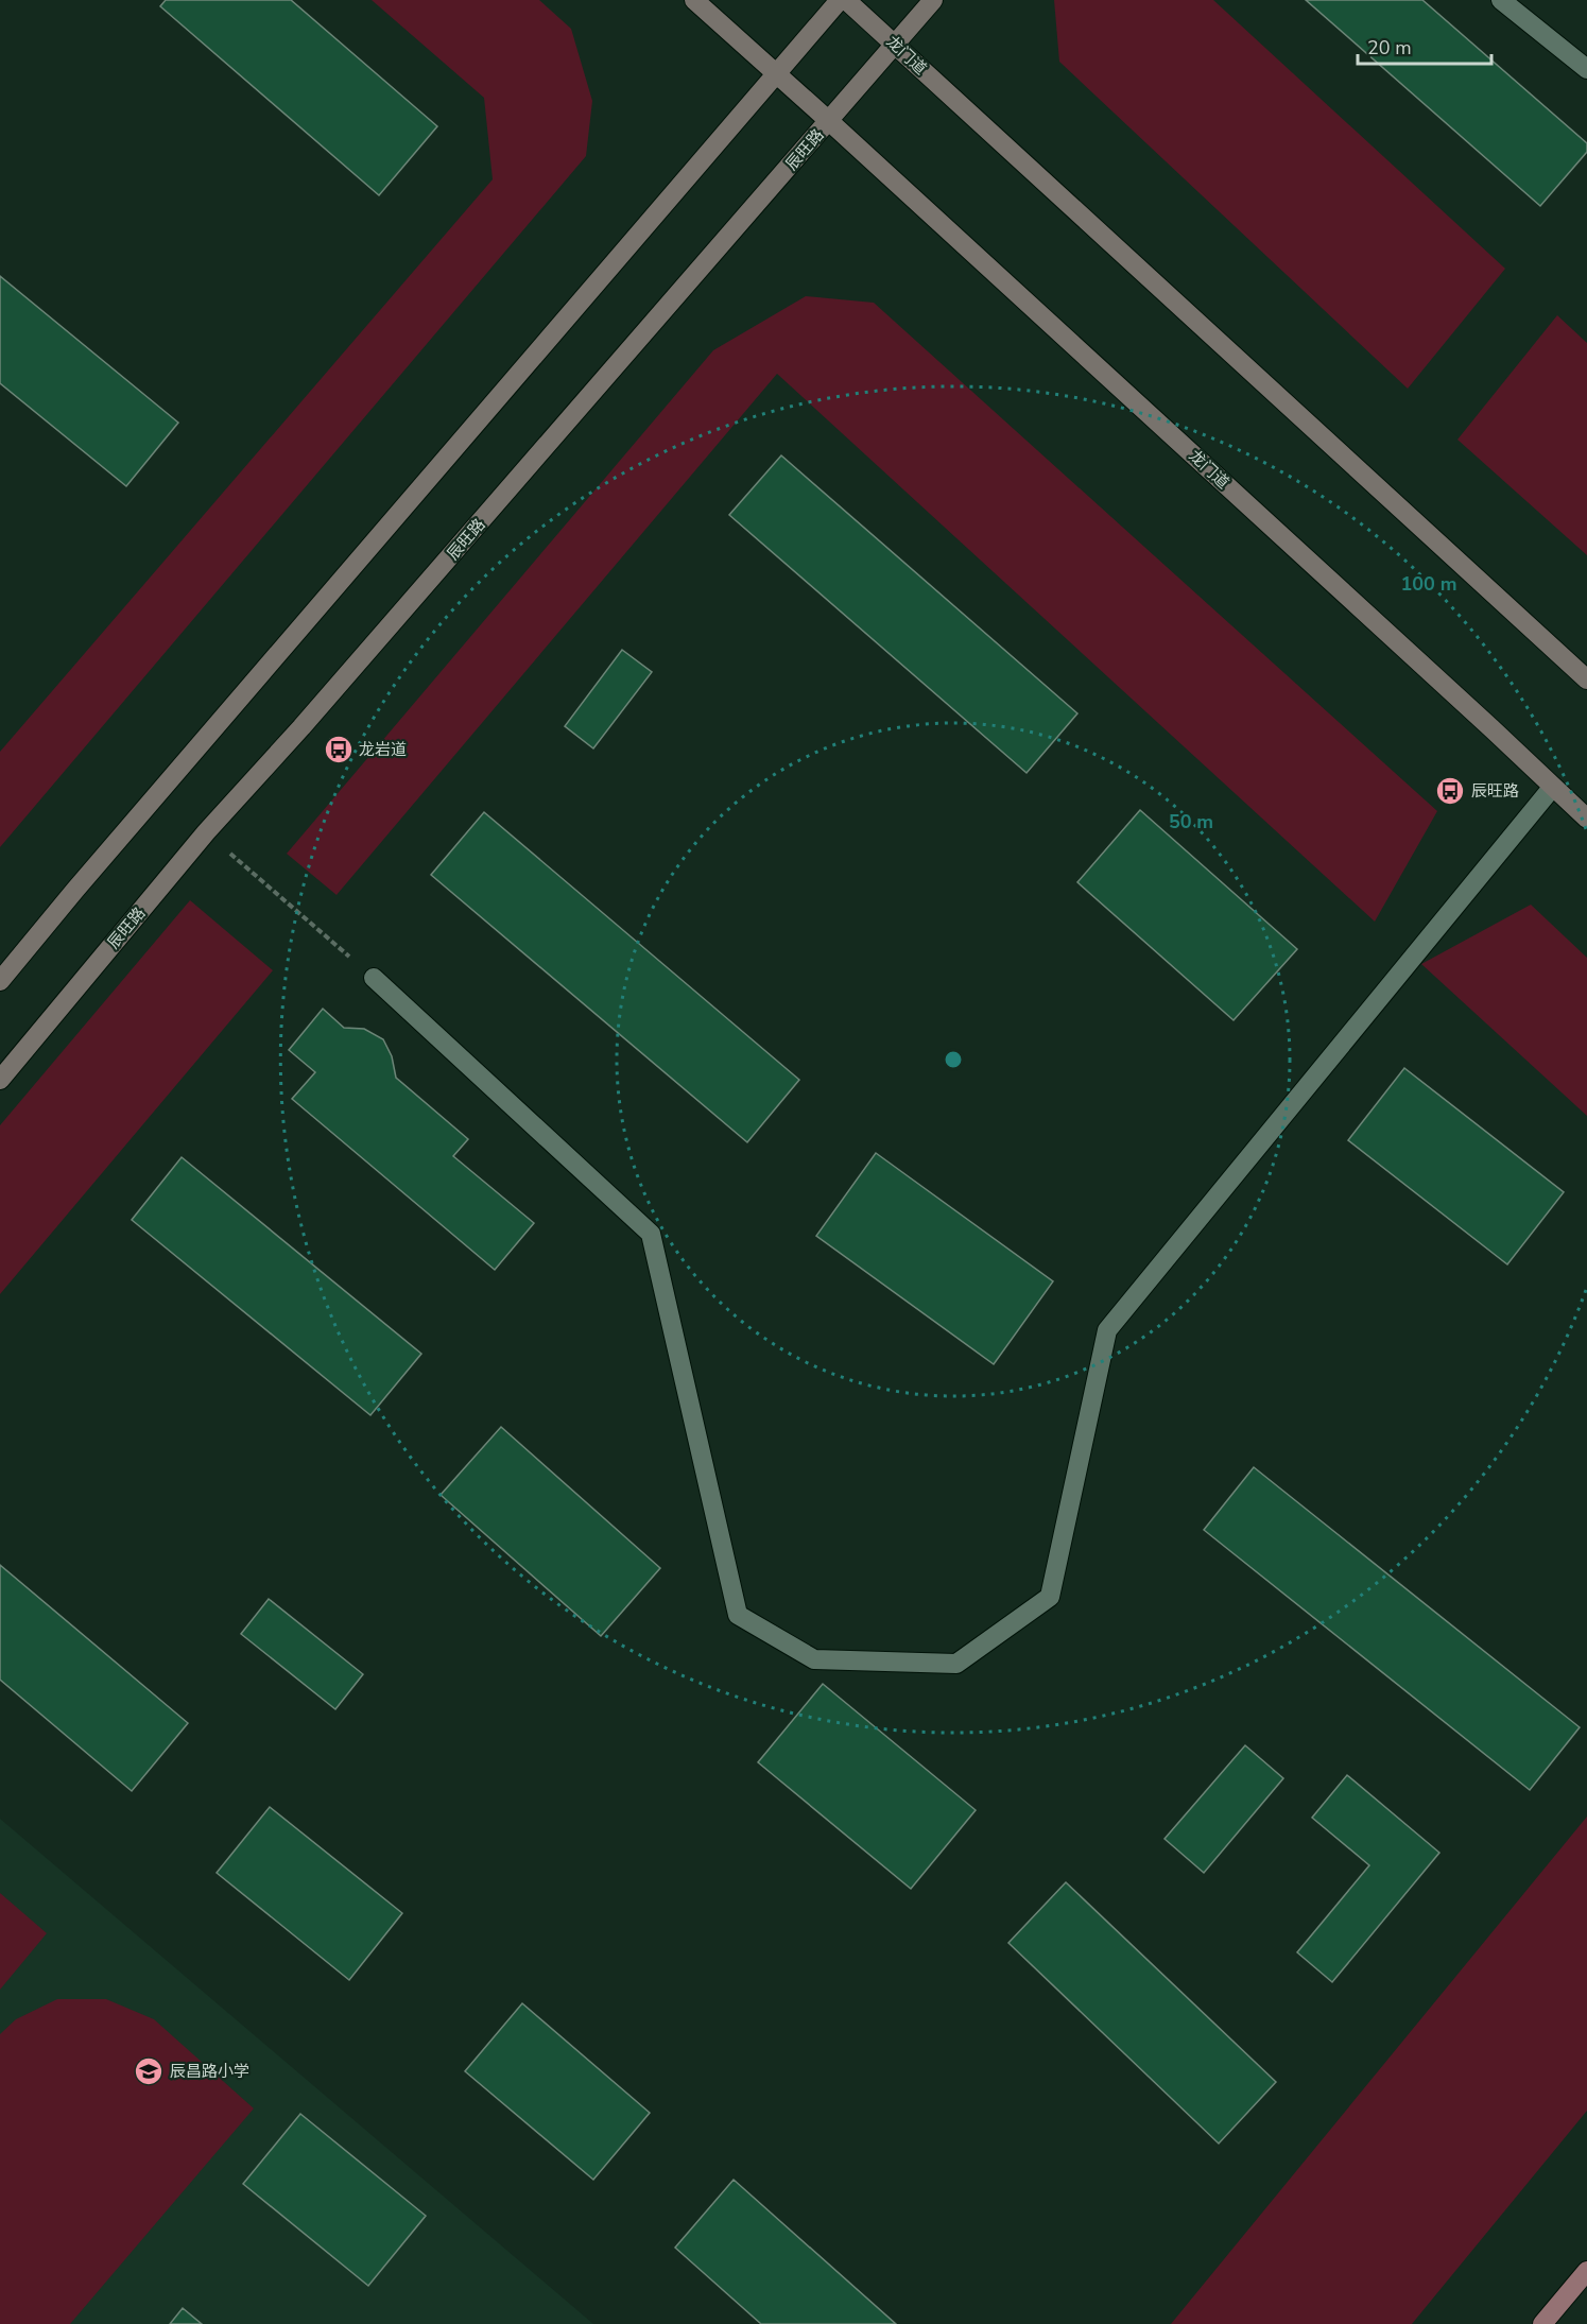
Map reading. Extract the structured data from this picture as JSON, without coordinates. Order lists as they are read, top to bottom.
{
  "streets": {
    "street": ["龙门道", "辰旺路"]
  },
  "crossings": [
    ["龙门道", "辰旺路"]
  ],
  "places": {
    "bus stop": ["龙岩道", "辰旺路"],
    "school or university": ["辰昌路小学"]
  },
  "scale_bar": "20 m",
  "rings": ["100 m", "50 m"]
}
